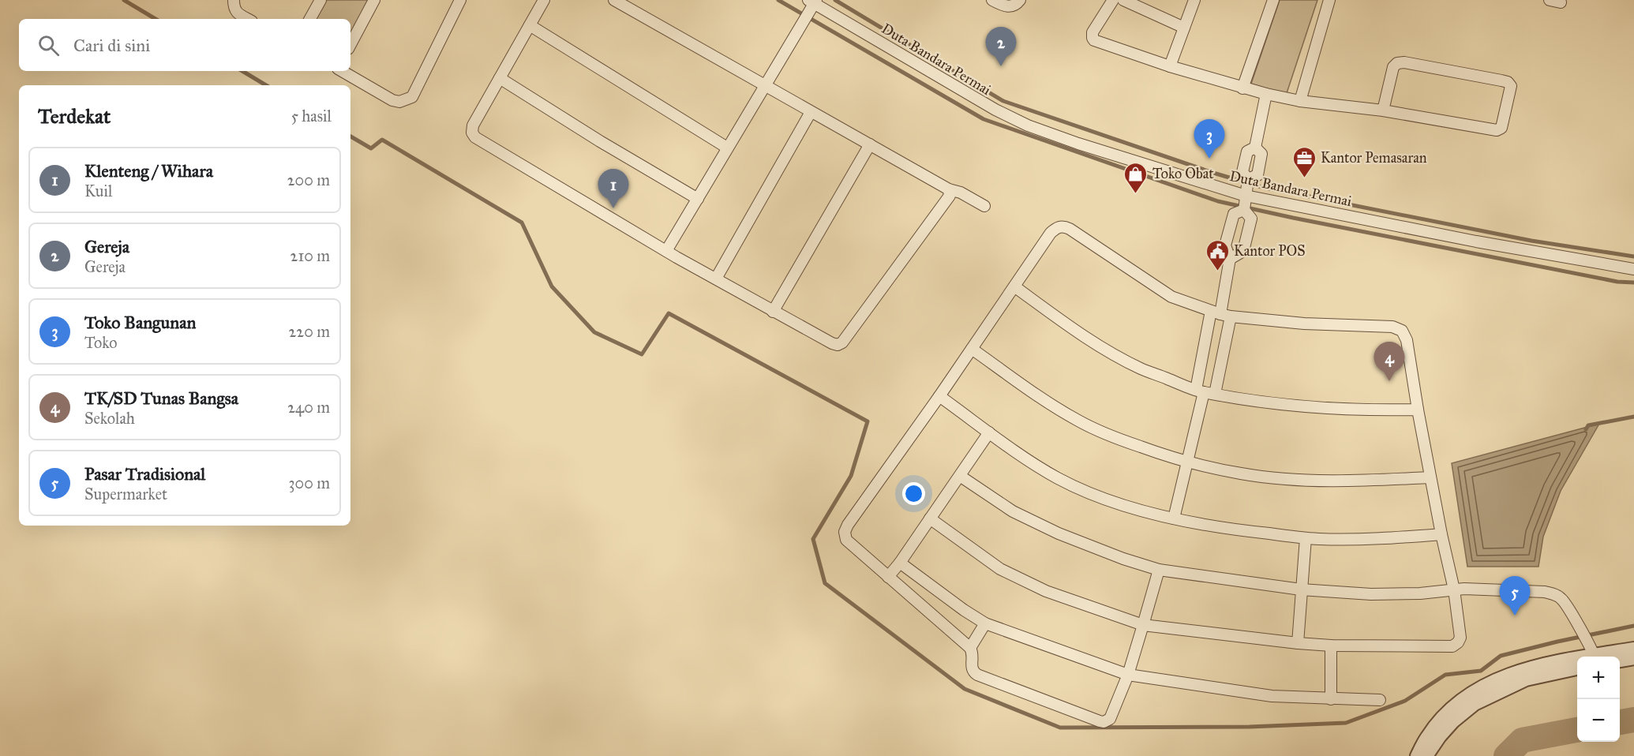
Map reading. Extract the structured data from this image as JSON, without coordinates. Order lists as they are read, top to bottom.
{
  "streets": {
    "street": ["Duta Bandara Permai"]
  },
  "places": {
    "office": ["Kantor Pemasaran"],
    "shop": ["Toko Obat"],
    "public building": ["Kantor POS"]
  },
  "page": {
    "search": "Cari di sini",
    "pins": [
      "2",
      "3",
      "1",
      "4",
      "5"
    ],
    "heading": ["Terdekat", "5 hasil"],
    "list": [
      {
        "mark": "1",
        "name": "Klenteng / Wihara",
        "note": "Kuil",
        "value": "200 m"
      },
      {
        "mark": "2",
        "name": "Gereja",
        "note": "Gereja",
        "value": "210 m"
      },
      {
        "mark": "3",
        "name": "Toko Bangunan",
        "note": "Toko",
        "value": "220 m"
      },
      {
        "mark": "4",
        "name": "TK/SD Tunas Bangsa",
        "note": "Sekolah",
        "value": "240 m"
      },
      {
        "mark": "5",
        "name": "Pasar Tradisional",
        "note": "Supermarket",
        "value": "300 m"
      }
    ],
    "map_buttons": ["+", "−"]
  }
}
